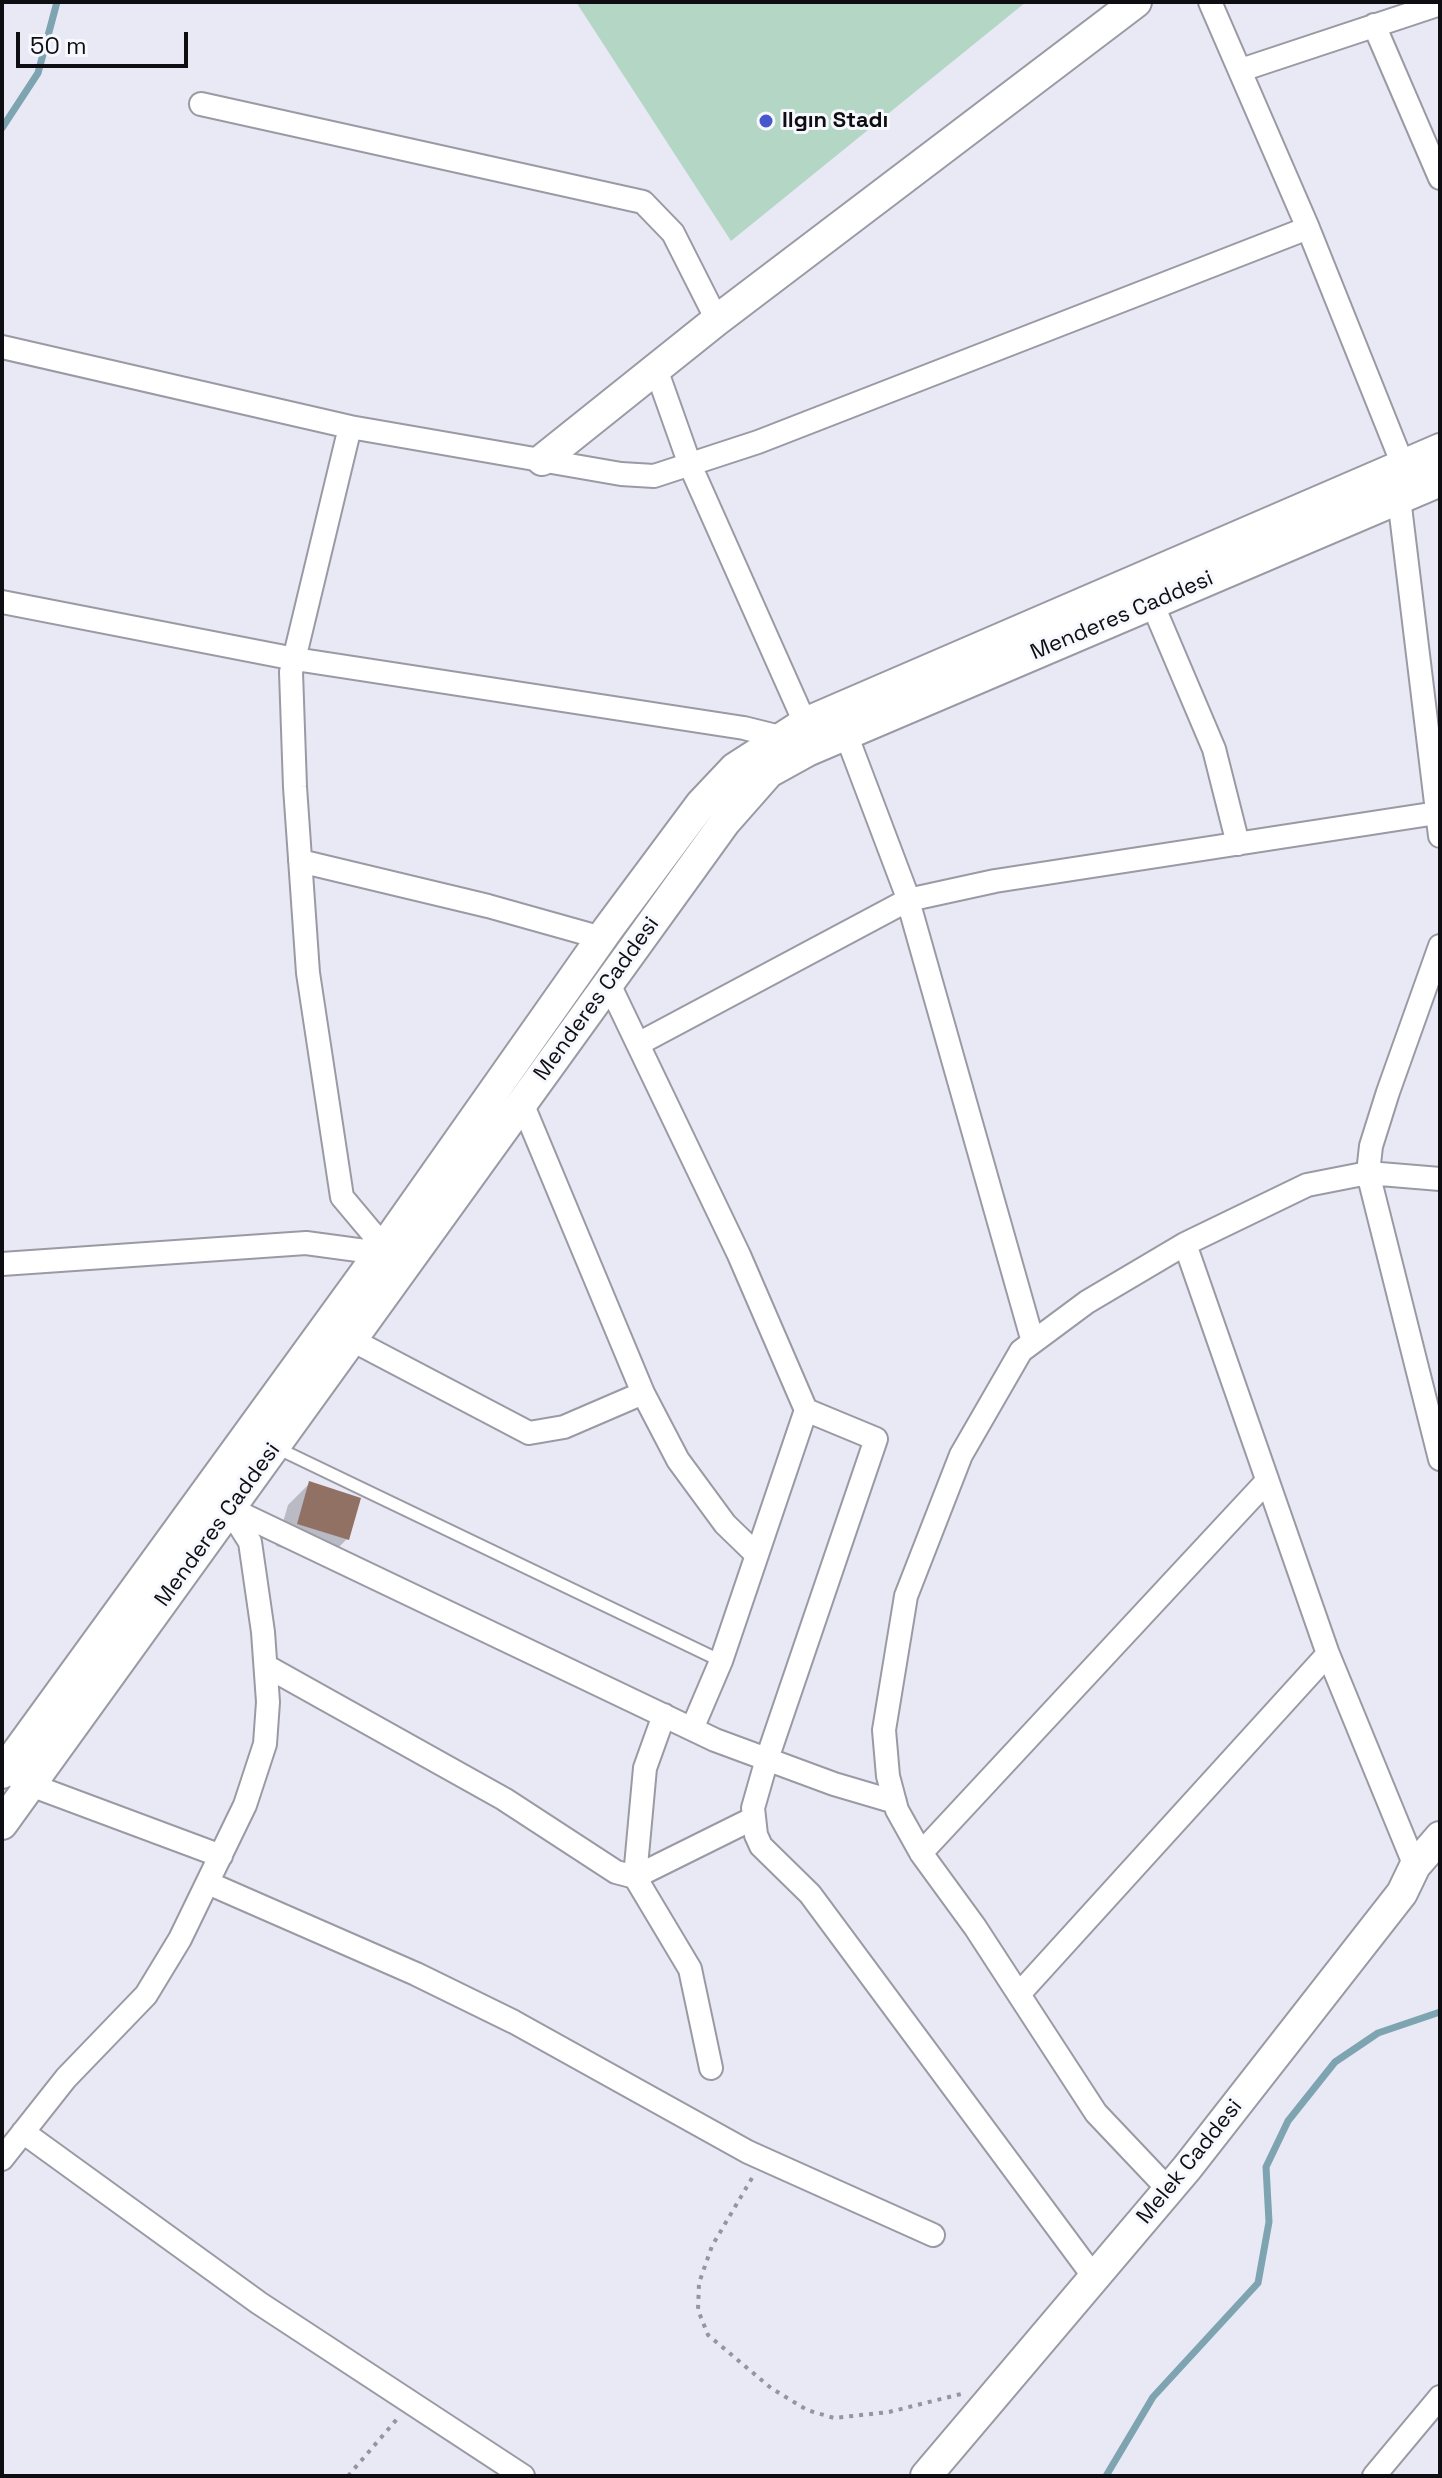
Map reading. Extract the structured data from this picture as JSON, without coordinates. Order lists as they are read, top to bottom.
{
  "streets": {
    "main road": ["Menderes Caddesi", "Melek Caddesi"]
  },
  "places": ["Ilgın Stadı"],
  "scale_bar": "50 m"
}
